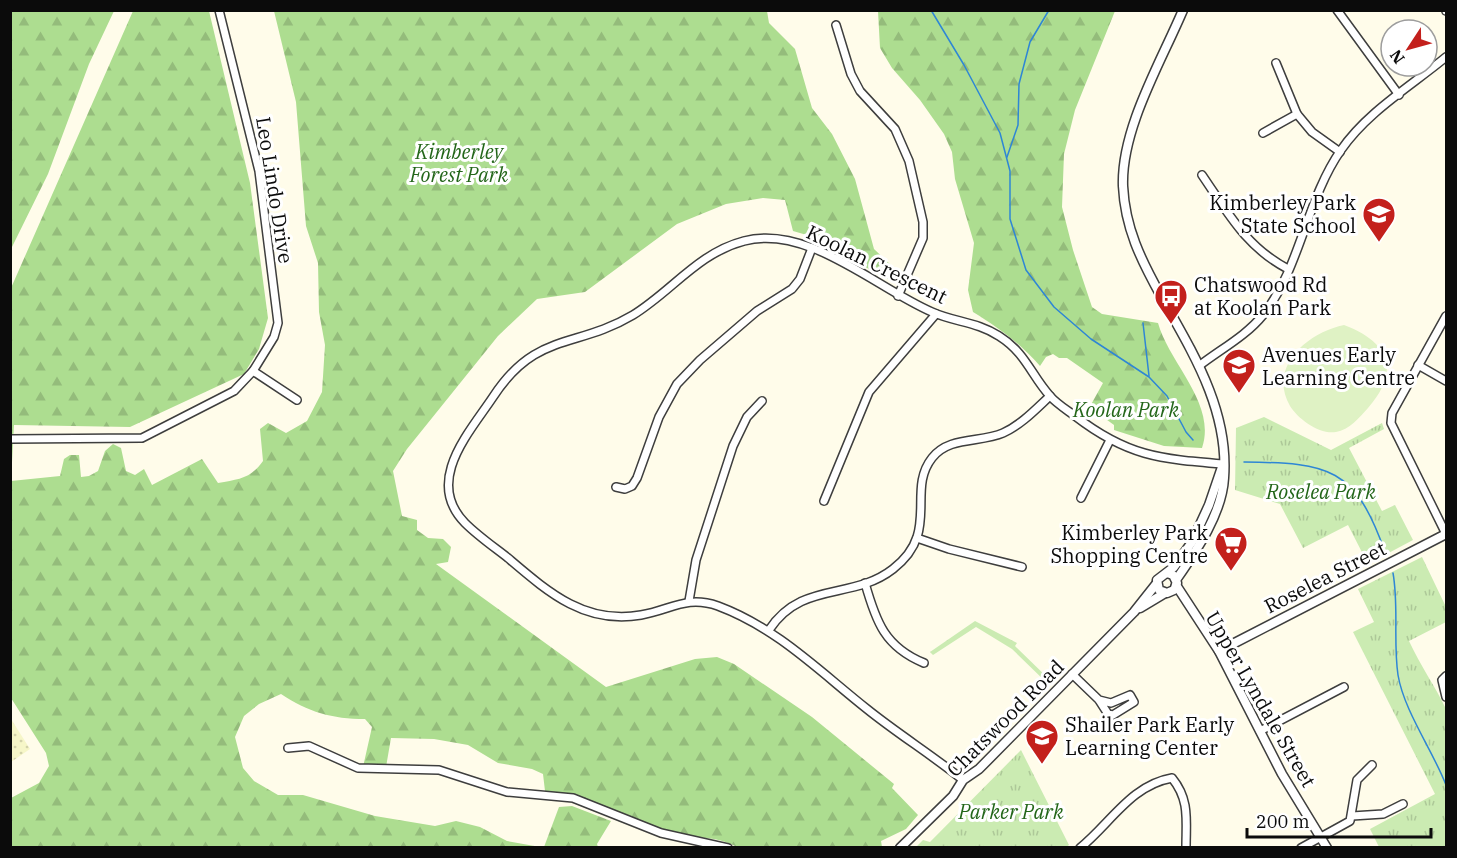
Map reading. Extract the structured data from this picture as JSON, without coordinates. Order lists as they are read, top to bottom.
{
  "streets": {
    "street": [
      "Leo Lindo Drive",
      "Koolan Crescent",
      "Roselea Street",
      "Upper Lyndale Street",
      "Chatswood Road"
    ]
  },
  "crossings": [
    ["Koolan Crescent", "Chatswood Road"],
    ["Roselea Street", "Upper Lyndale Street"],
    ["Upper Lyndale Street", "Chatswood Road"]
  ],
  "parks": [
    "Kimberley Forest Park",
    "Koolan Park",
    "Roselea Park",
    "Parker Park"
  ],
  "places": {
    "school or university": ["Kimberley Park State School", "Avenues Early Learning Centre", "Shailer Park Early Learning Center"],
    "bus stop": ["Chatswood Rd at Koolan Park"],
    "supermarket": ["Kimberley Park Shopping Centre"]
  },
  "scale_bar": "200 m",
  "north": "bottom left"
}
